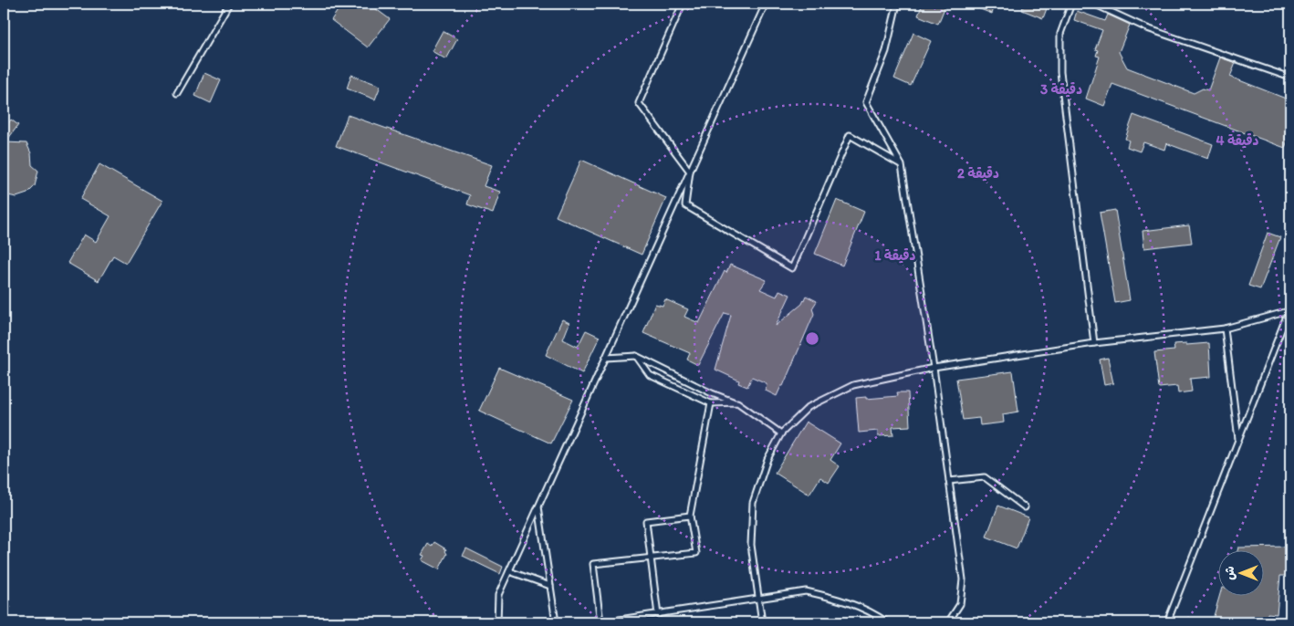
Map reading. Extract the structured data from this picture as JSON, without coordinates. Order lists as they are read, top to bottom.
{
  "north": "left",
  "rings": [
    "3 دقيقة",
    "4 دقيقة",
    "2 دقيقة",
    "1 دقيقة"
  ]
}
